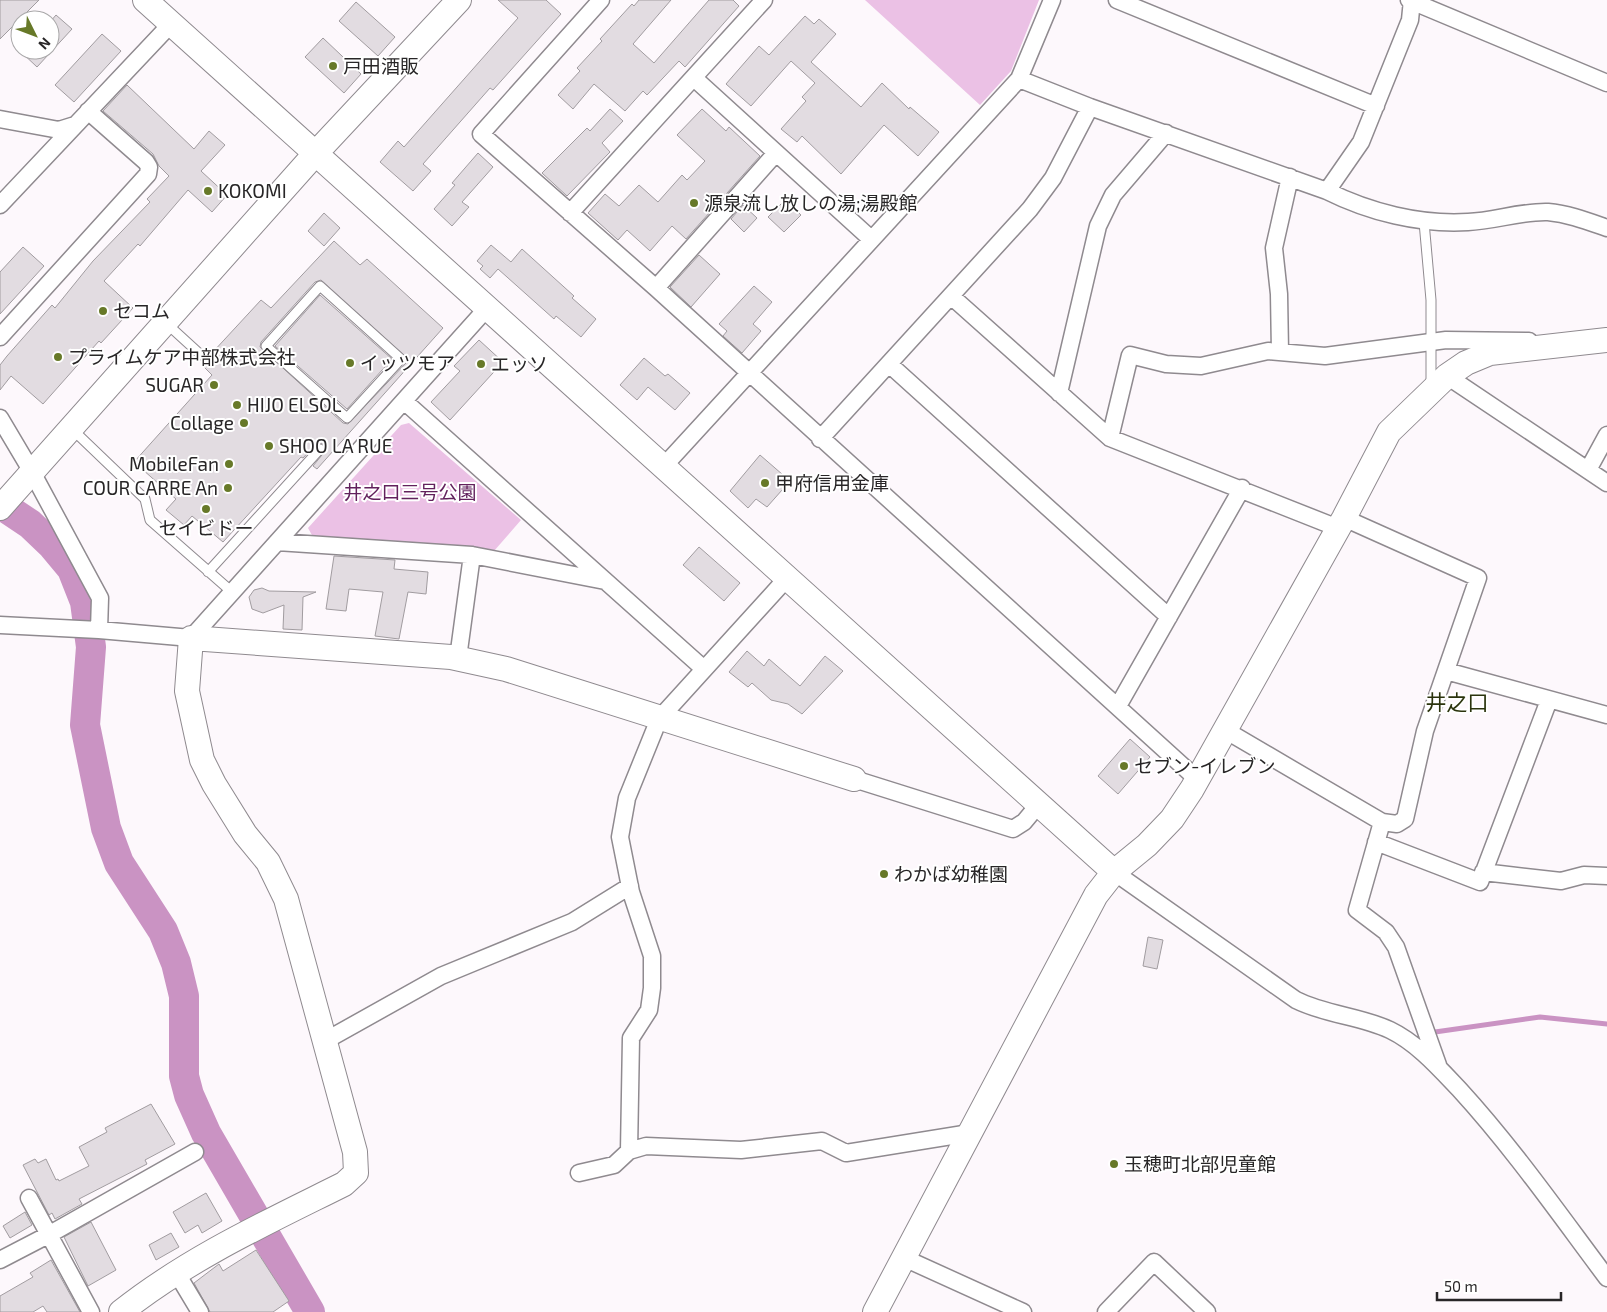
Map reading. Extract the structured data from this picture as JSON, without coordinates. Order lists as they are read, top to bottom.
{
  "districts": ["井之口"],
  "parks": ["井之口三号公園"],
  "places": [
    "戸田酒販",
    "KOKOMI",
    "源泉流し放しの湯;湯殿館",
    "セコム",
    "プライムケア中部株式会社",
    "イッツモア",
    "エッソ",
    "SUGAR",
    "HIJO ELSOL",
    "Collage",
    "SHOO LA RUE",
    "MobileFan",
    "甲府信用金庫",
    "COUR CARRE An",
    "セイビドー",
    "セブン-イレブン",
    "わかば幼稚園",
    "玉穂町北部児童館"
  ],
  "scale_bar": "50 m",
  "north": "bottom right"
}
